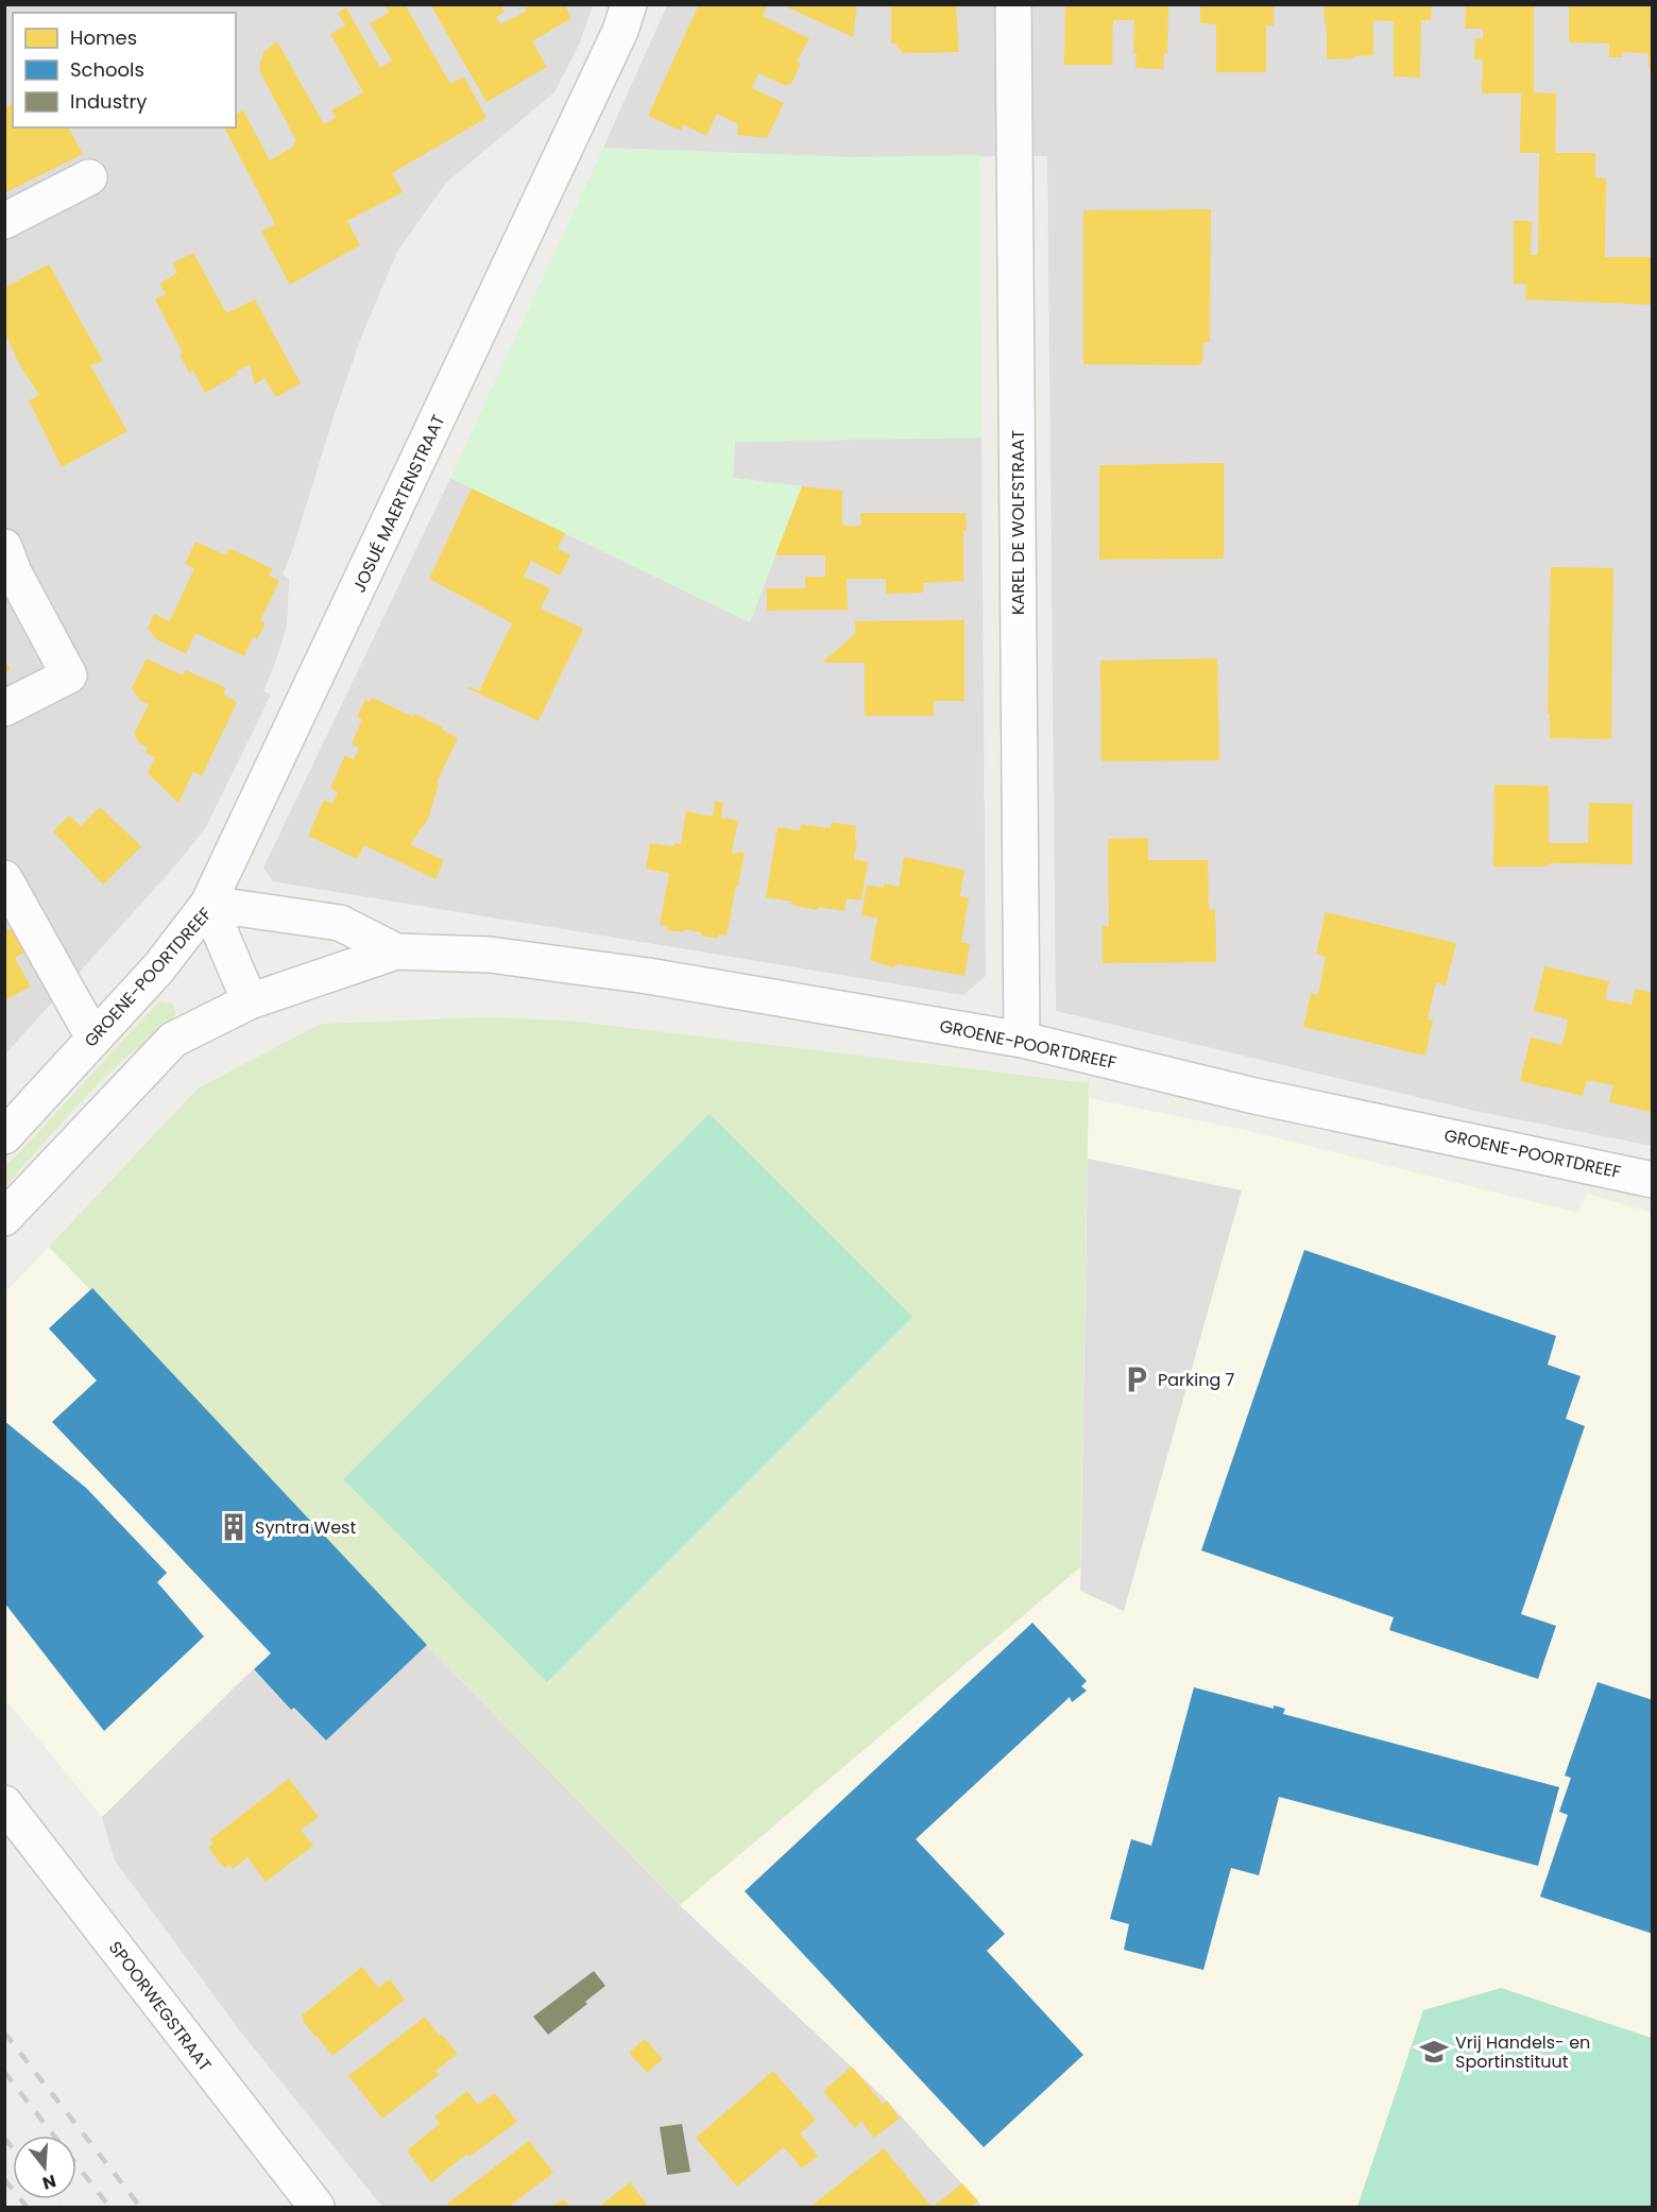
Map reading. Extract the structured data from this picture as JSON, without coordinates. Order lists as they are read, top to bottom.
{
  "streets": {
    "street": [
      "JOSUÉ MAERTENSTRAAT",
      "KAREL DE WOLFSTRAAT",
      "GROENE-POORTDREEF",
      "SPOORWEGSTRAAT"
    ]
  },
  "crossings": [
    ["JOSUÉ MAERTENSTRAAT", "GROENE-POORTDREEF"],
    ["KAREL DE WOLFSTRAAT", "GROENE-POORTDREEF"]
  ],
  "places": {
    "parking": ["Parking 7"],
    "building": ["Syntra West"],
    "school or university": ["Vrij Handels- en Sportinstituut"]
  },
  "legend": ["Homes", "Schools", "Industry"],
  "north": "bottom"
}
